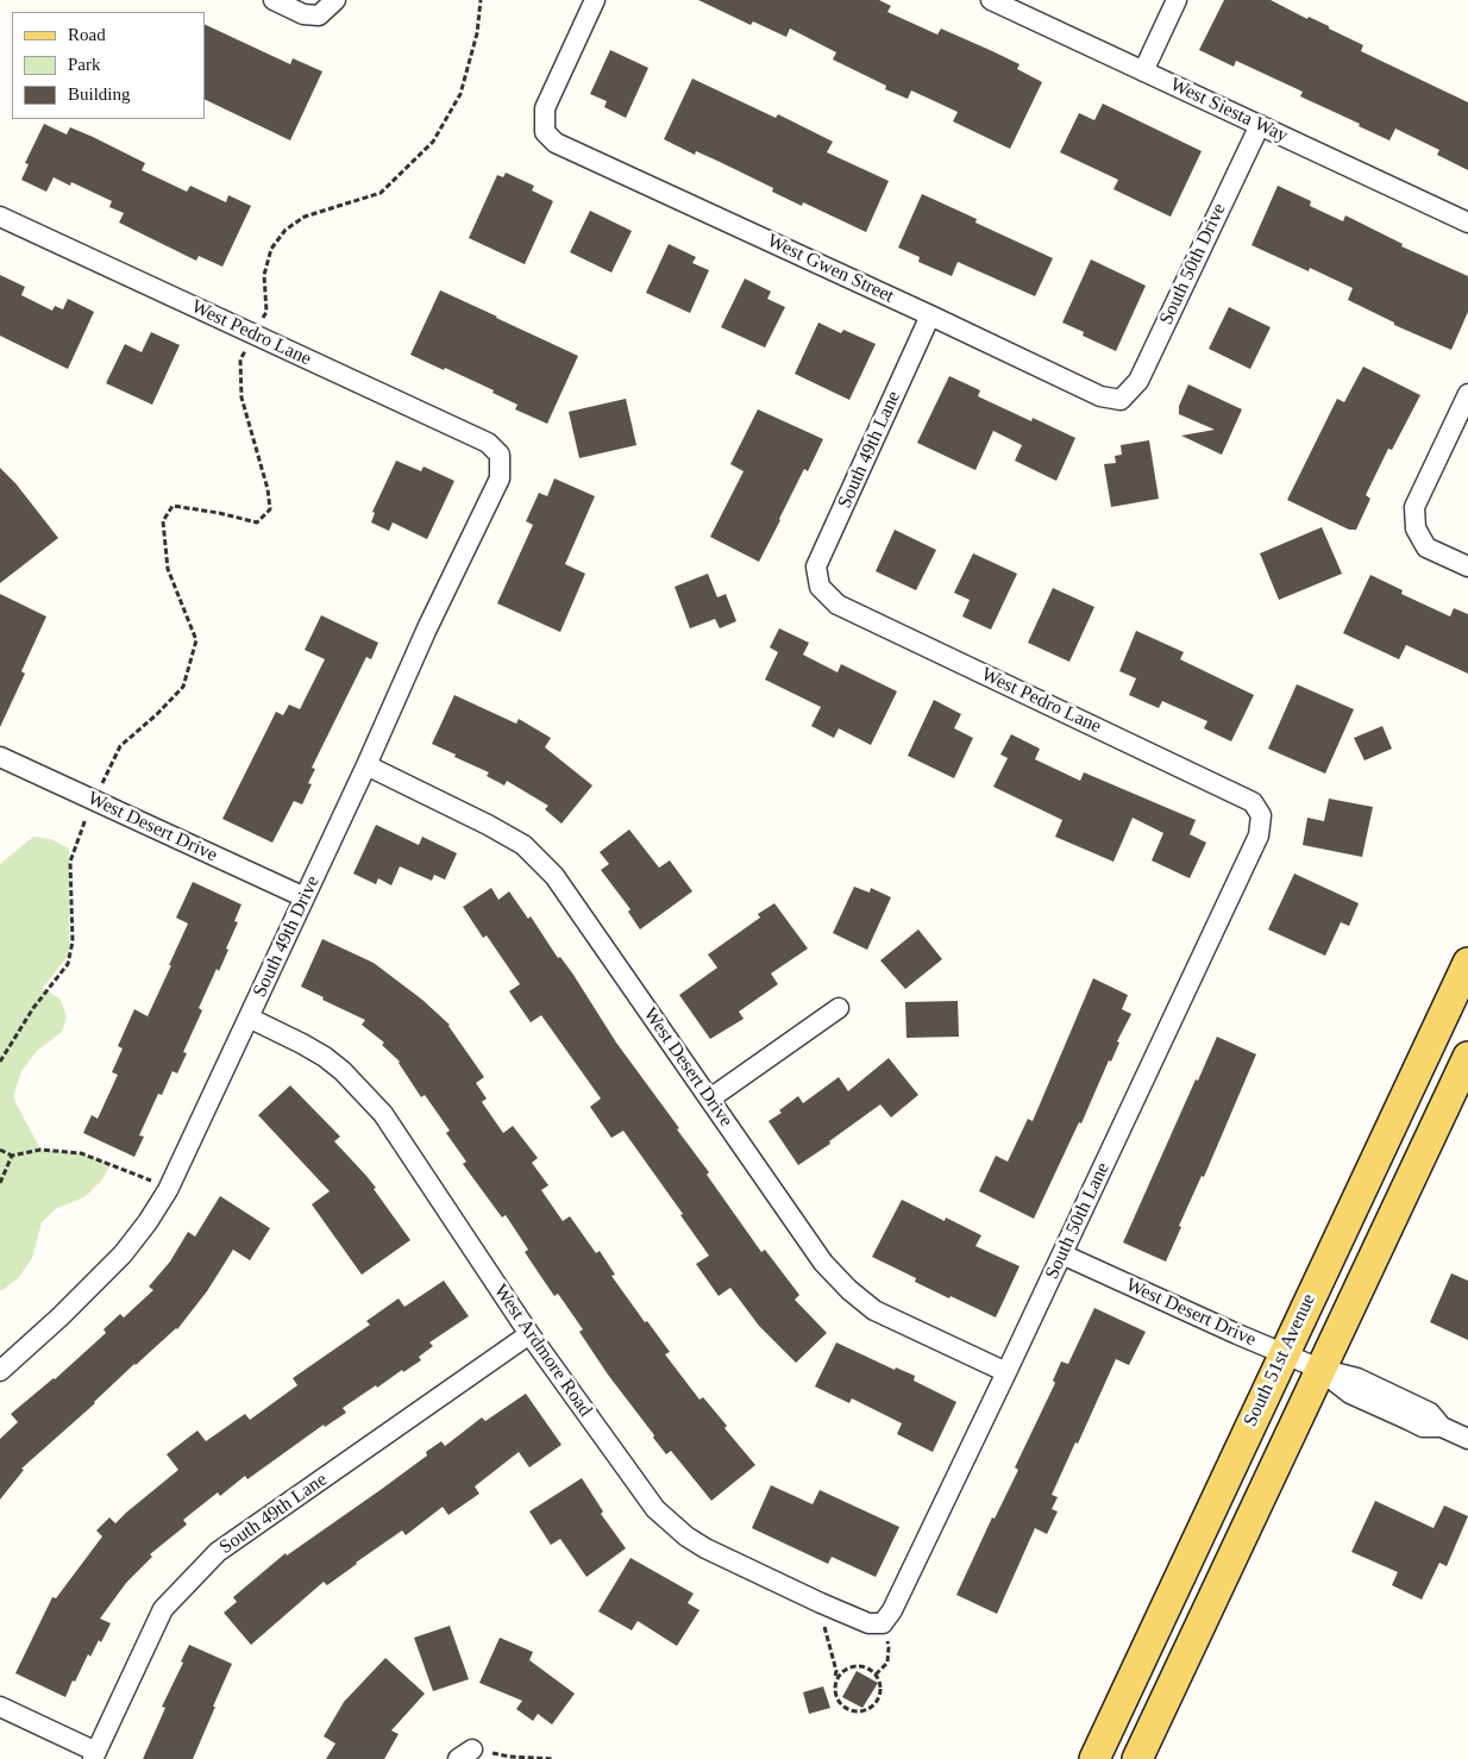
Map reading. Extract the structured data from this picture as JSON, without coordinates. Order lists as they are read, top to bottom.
{
  "streets": {
    "main road": ["South 51st Avenue"],
    "street": [
      "West Siesta Way",
      "South 50th Drive",
      "West Gwen Street",
      "West Pedro Lane",
      "South 49th Lane",
      "West Desert Drive",
      "South 49th Drive",
      "South 50th Lane",
      "West Ardmore Road"
    ]
  },
  "crossings": [
    ["West Siesta Way", "South 50th Drive"],
    ["South 50th Drive", "West Gwen Street"],
    ["West Gwen Street", "South 49th Lane"],
    ["West Pedro Lane", "South 49th Lane"],
    ["West Pedro Lane", "South 49th Drive"],
    ["West Pedro Lane", "South 50th Lane"],
    ["South 49th Lane", "West Ardmore Road"],
    ["West Desert Drive", "South 49th Drive"],
    ["West Desert Drive", "South 50th Lane"],
    ["West Desert Drive", "South 51st Avenue"],
    ["South 49th Drive", "West Ardmore Road"],
    ["South 50th Lane", "West Ardmore Road"]
  ],
  "legend": ["Road", "Park", "Building"]
}
